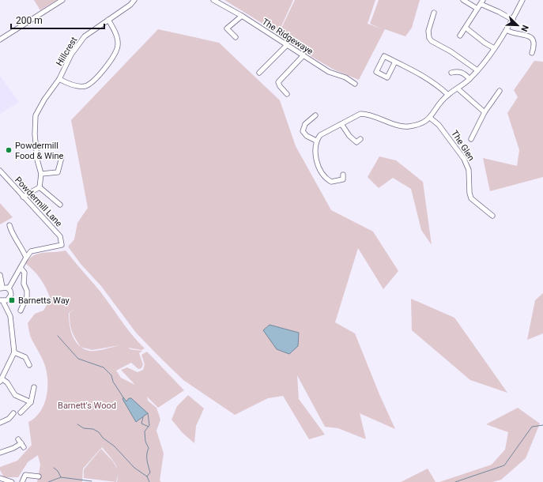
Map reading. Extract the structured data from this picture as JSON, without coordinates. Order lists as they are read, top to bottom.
{
  "streets": {
    "street": [
      "The Ridgewaye",
      "Hillcrest",
      "The Glen",
      "Powdermill Lane"
    ]
  },
  "parks": ["Barnett's Wood"],
  "places": {
    "other": ["Powdermill Food & Wine"],
    "transit": ["Barnetts Way"]
  },
  "scale_bar": "200 m",
  "north": "bottom right"
}
